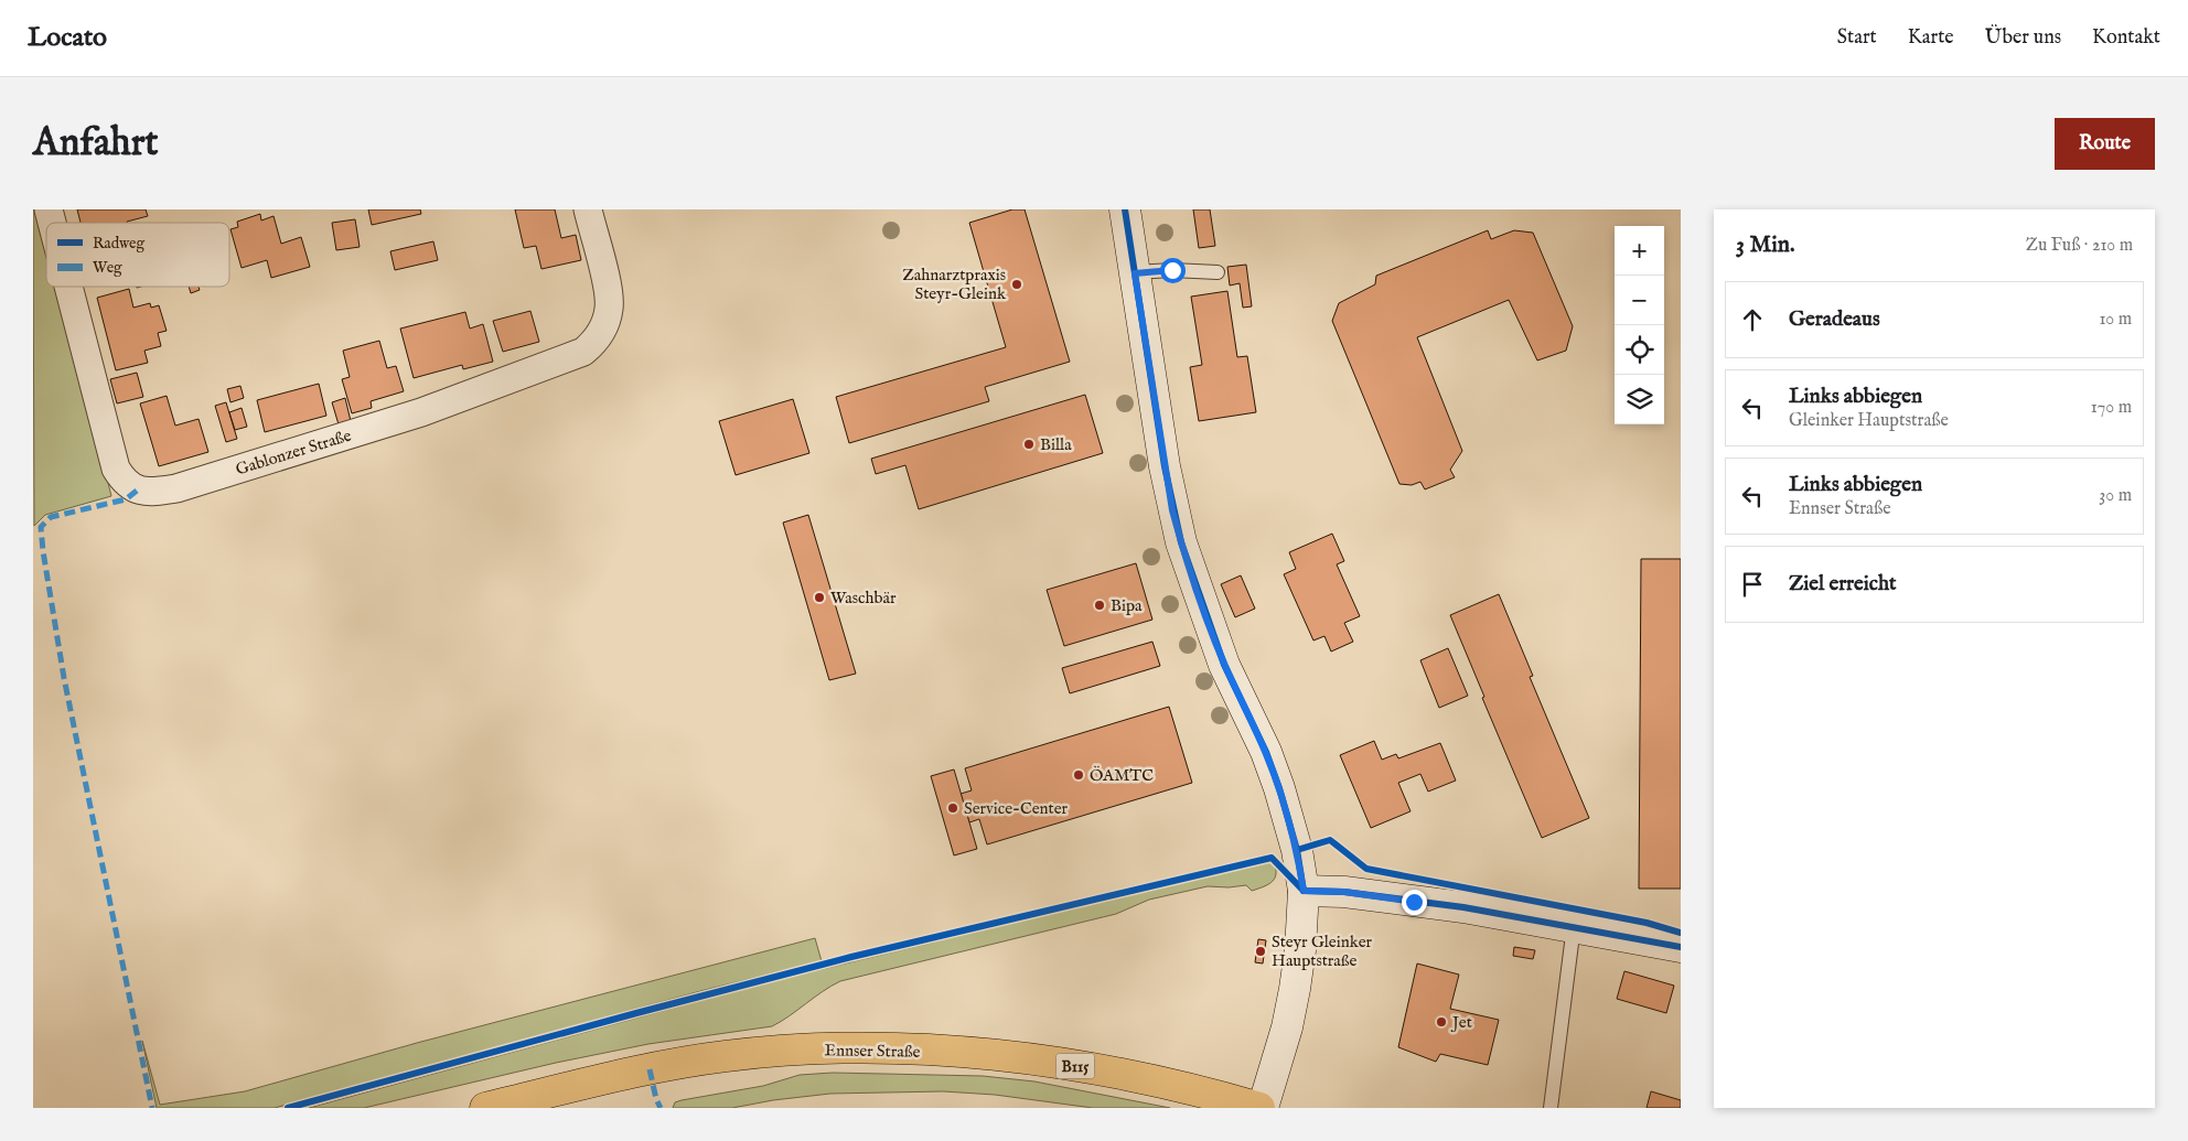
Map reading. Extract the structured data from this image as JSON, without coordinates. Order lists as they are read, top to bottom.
{
  "streets": {
    "main road": ["Ennser Straße", "B115"],
    "street": ["Gablonzer Straße"]
  },
  "places": [
    "Zahnarztpraxis Steyr-Gleink",
    "Billa",
    "Waschbär",
    "Bipa",
    "ÖAMTC",
    "Service-Center",
    "Steyr Gleinker Hauptstraße",
    "Jet"
  ],
  "legend": ["Radweg", "Weg"],
  "page": {
    "header": "Locato",
    "nav": [
      "Start",
      "Karte",
      "Über uns",
      "Kontakt"
    ],
    "buttons": "Route",
    "title": "Anfahrt",
    "heading": ["3 Min.", "Zu Fuß · 210 m"],
    "map_buttons": ["+", "−"],
    "list": [
      ["Geradeaus", "10 m"],
      ["Links abbiegen", "Gleinker Hauptstraße", "170 m"],
      ["Links abbiegen", "Ennser Straße", "30 m"],
      "Ziel erreicht"
    ]
  }
}
